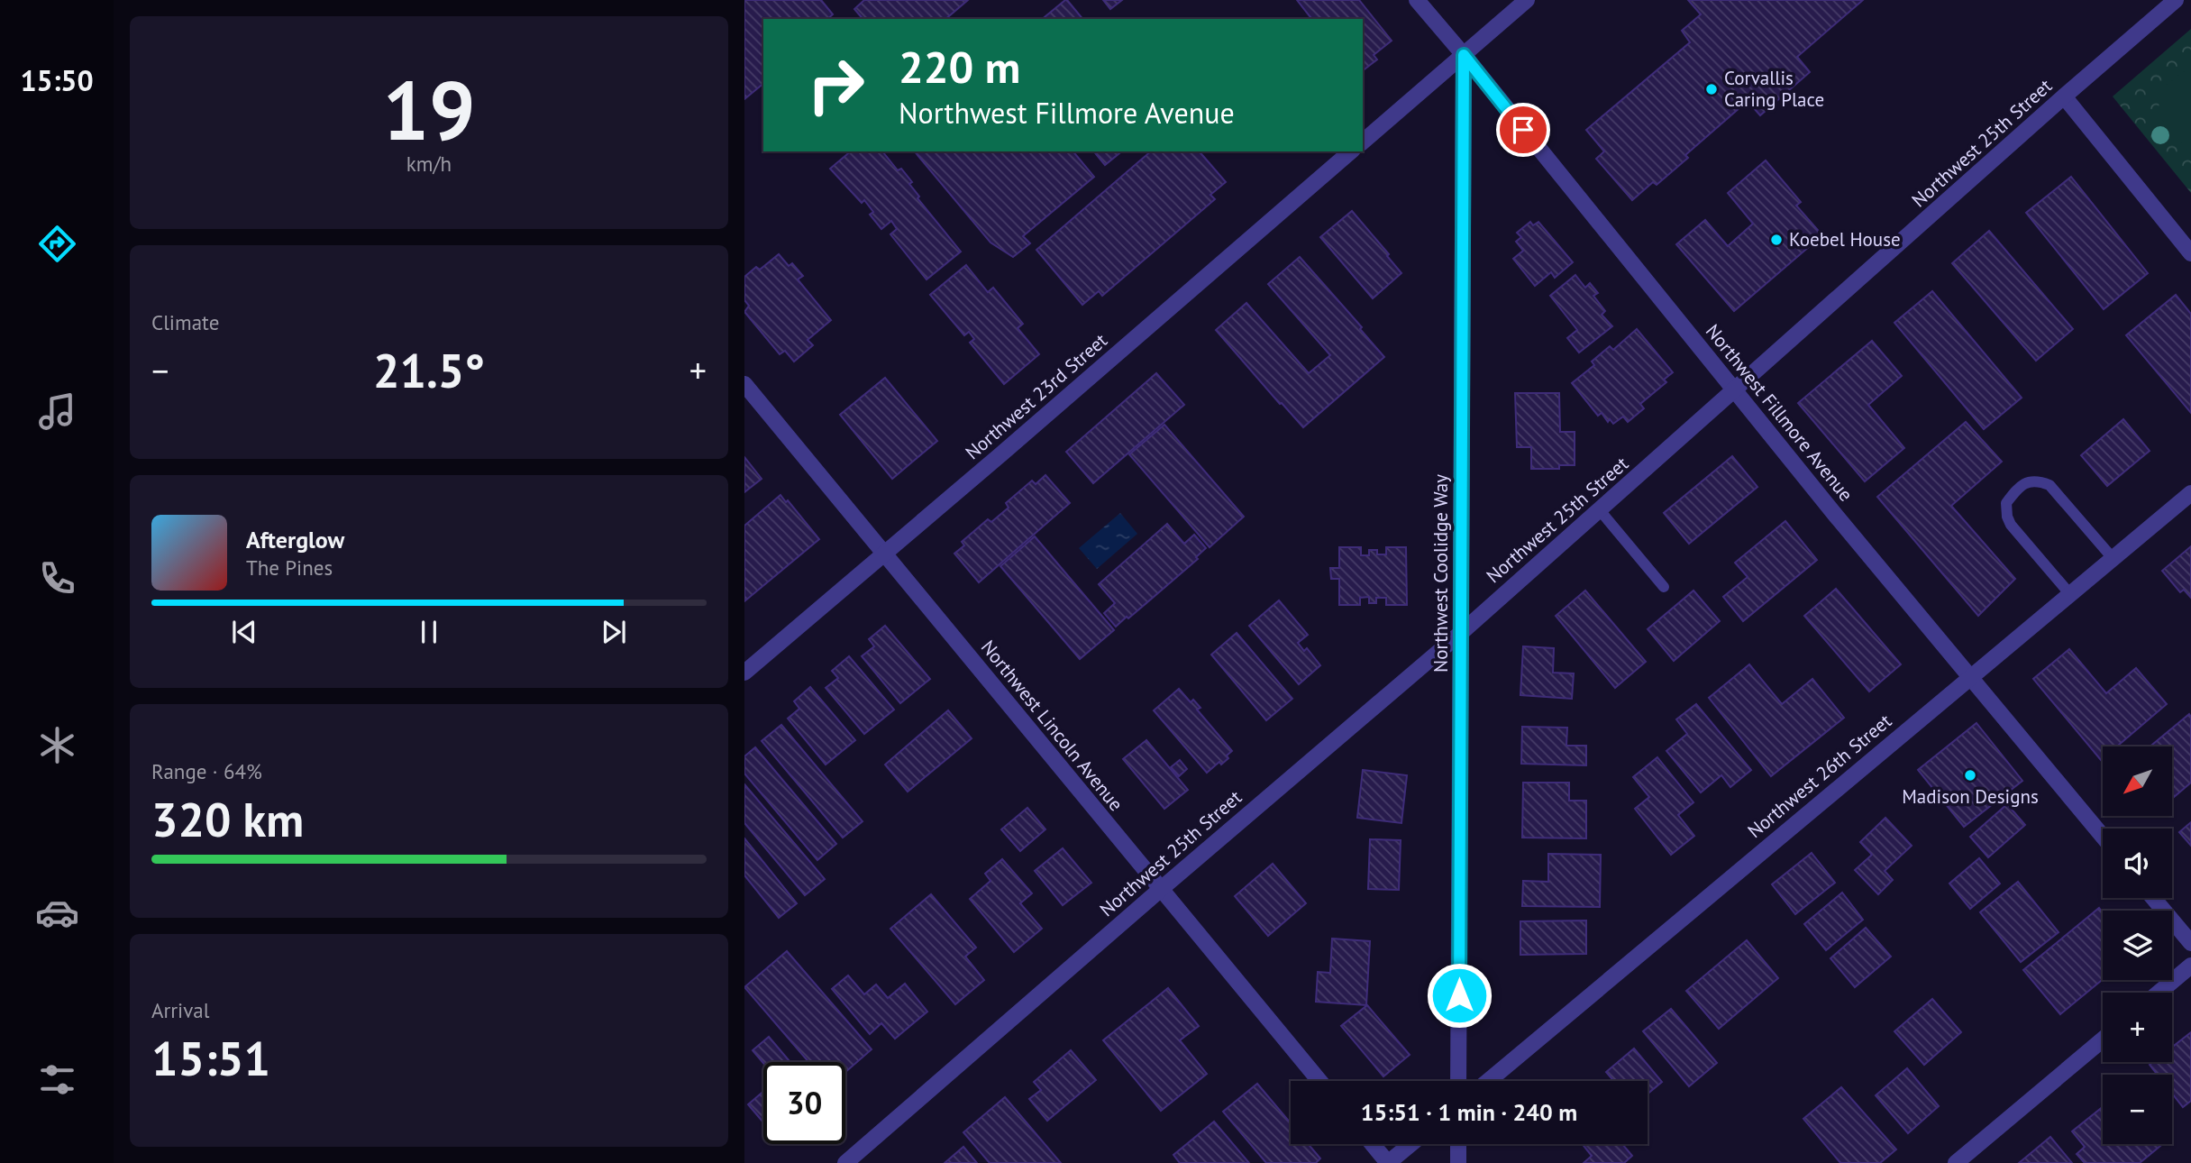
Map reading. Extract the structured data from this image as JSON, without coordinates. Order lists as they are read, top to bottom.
{
  "streets": {
    "street": [
      "Northwest 25th Street",
      "Northwest 23rd Street",
      "Northwest Fillmore Avenue",
      "Northwest Coolidge Way",
      "Northwest Lincoln Avenue",
      "Northwest 26th Street"
    ]
  },
  "crossings": [
    ["Northwest 25th Street", "Northwest Fillmore Avenue"],
    ["Northwest 25th Street", "Northwest Coolidge Way"],
    ["Northwest 25th Street", "Northwest Lincoln Avenue"],
    ["Northwest 23rd Street", "Northwest Lincoln Avenue"],
    ["Northwest Fillmore Avenue", "Northwest Coolidge Way"],
    ["Northwest Fillmore Avenue", "Northwest 26th Street"]
  ],
  "places": ["Corvallis Caring Place", "Koebel House", "Madison Designs"],
  "north": "bottom left",
  "page": {
    "tabs": "15:50",
    "tile": [
      ["19", "km/h"],
      "Climate",
      ["Range · 64%", "320 km"],
      ["Arrival", "15:51"]
    ],
    "turn": ["220 m", "Northwest Fillmore Avenue"],
    "heat": ["−", "21.5°", "+"],
    "song": ["Afterglow", "The Pines"],
    "map_buttons": ["+", "−"],
    "limit": "30",
    "trip": "15:51 · 1 min · 240 m"
  }
}
